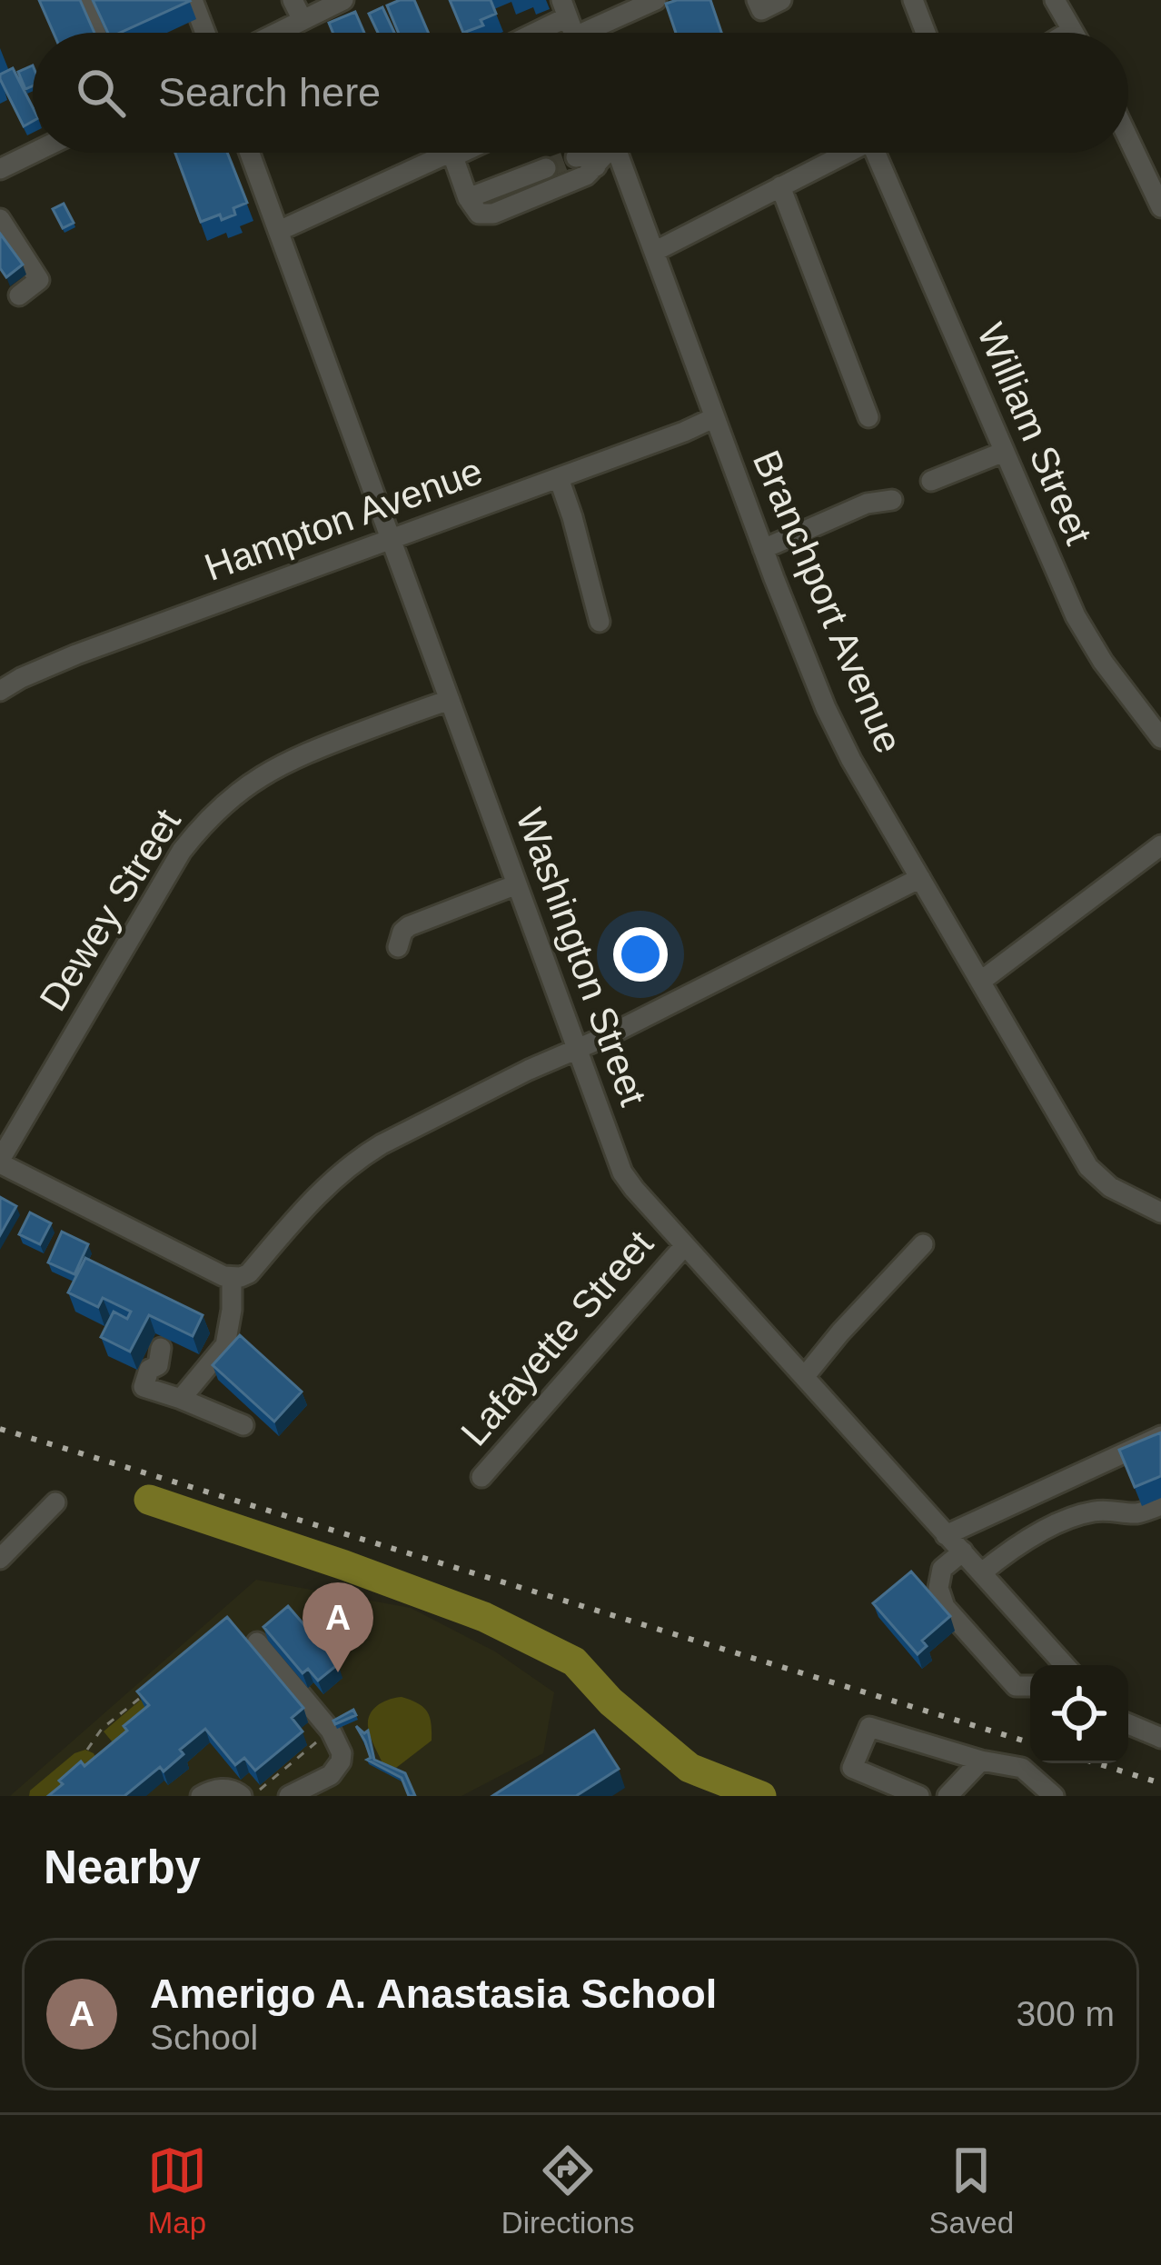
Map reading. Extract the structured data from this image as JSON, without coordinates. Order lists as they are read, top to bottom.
{
  "streets": {
    "street": [
      "William Street",
      "Hampton Avenue",
      "Branchport Avenue",
      "Dewey Street",
      "Washington Street",
      "Lafayette Street"
    ]
  },
  "crossings": [
    ["Hampton Avenue", "Branchport Avenue"],
    ["Hampton Avenue", "Washington Street"],
    ["Dewey Street", "Washington Street"],
    ["Washington Street", "Lafayette Street"]
  ],
  "page": {
    "search": "Search here",
    "pins": "A",
    "heading": "Nearby",
    "list": [
      {
        "mark": "A",
        "name": "Amerigo A. Anastasia School",
        "note": "School",
        "value": "300 m"
      }
    ],
    "nav": ["Map", "Directions", "Saved"]
  }
}
